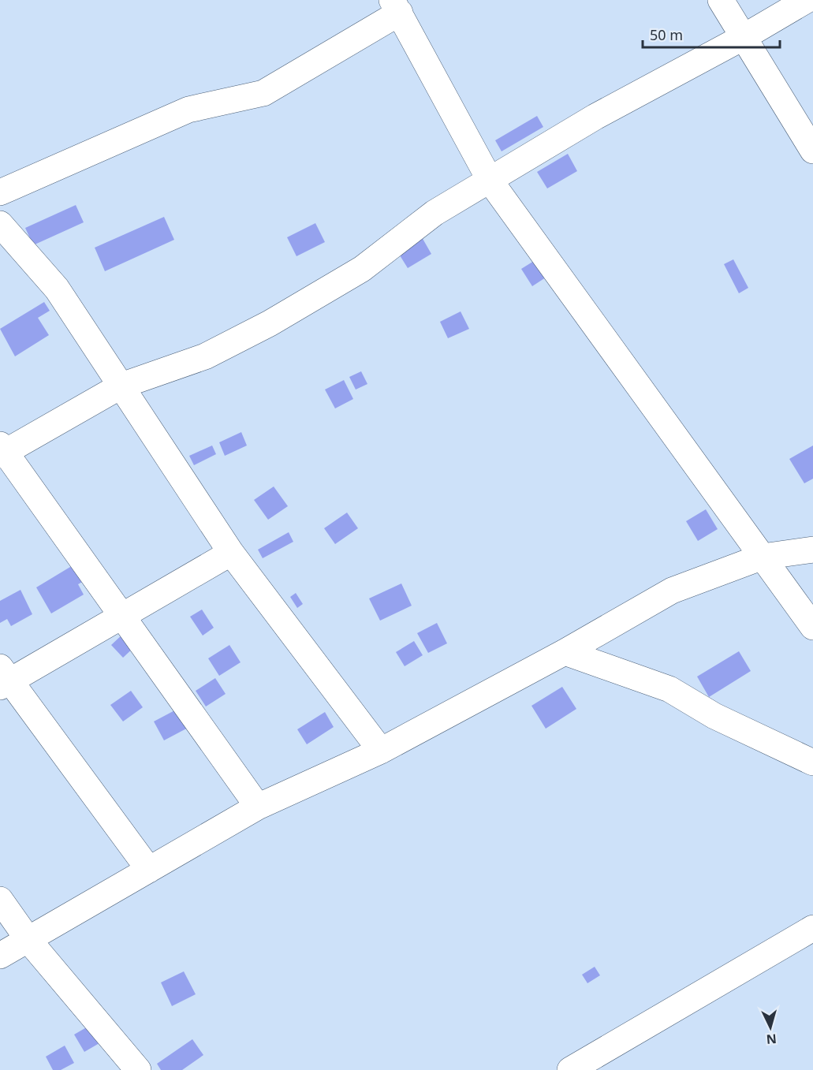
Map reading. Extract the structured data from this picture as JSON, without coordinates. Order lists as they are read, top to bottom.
{
  "scale_bar": "50 m",
  "north": "bottom"
}
